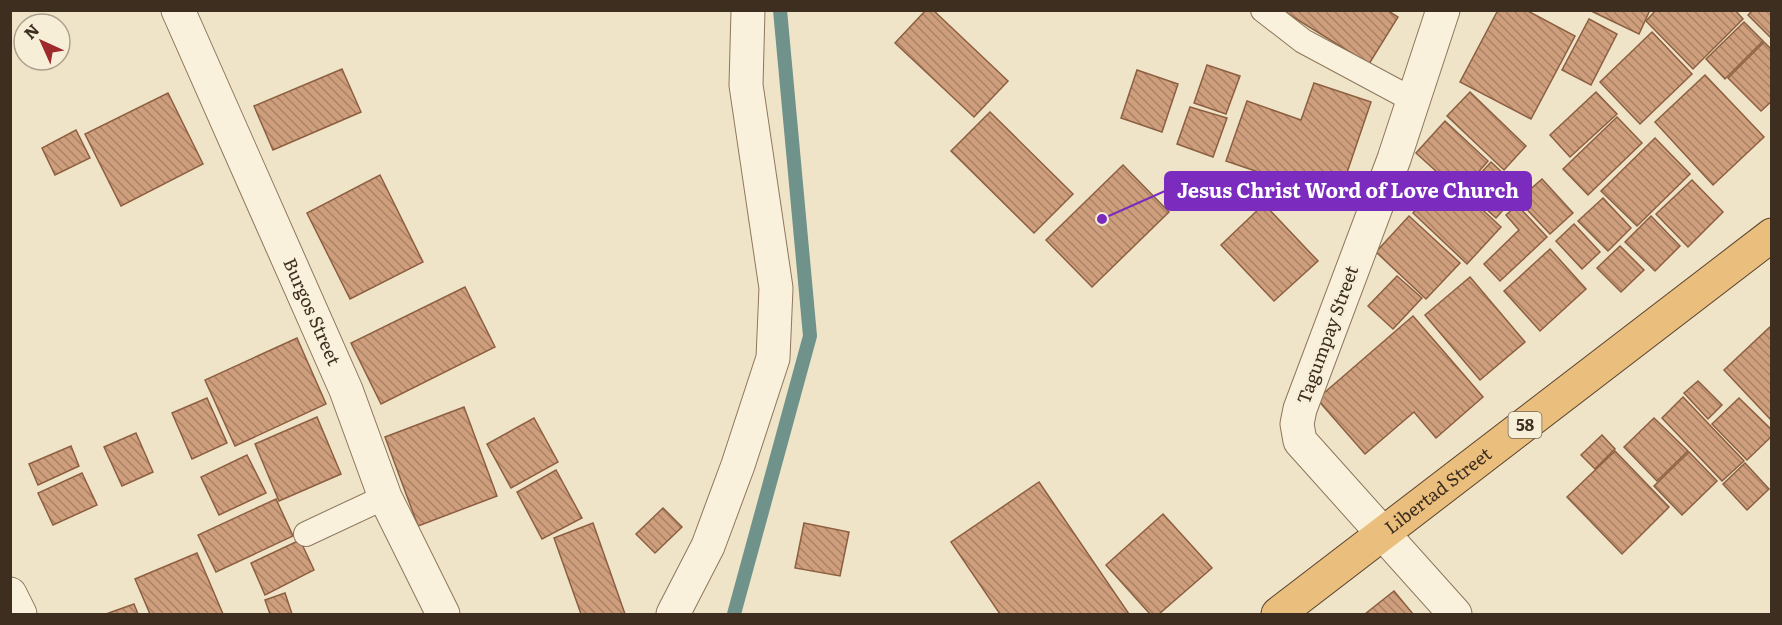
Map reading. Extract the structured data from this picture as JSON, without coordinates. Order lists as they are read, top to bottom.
{
  "streets": {
    "highway": ["58", "Libertad Street"],
    "street": ["Burgos Street", "Tagumpay Street"]
  },
  "crossings": [
    ["Tagumpay Street", "Libertad Street"]
  ],
  "places": ["Jesus Christ Word of Love Church"],
  "north": "top left"
}
